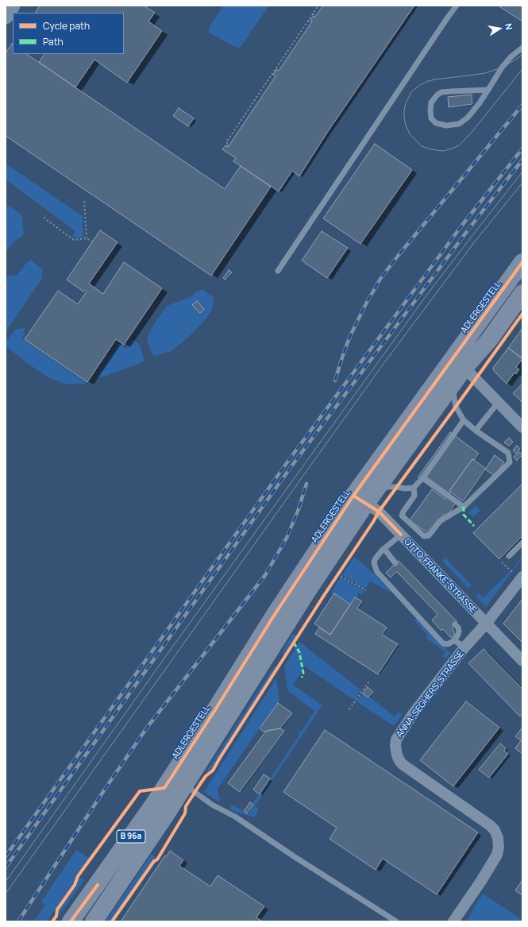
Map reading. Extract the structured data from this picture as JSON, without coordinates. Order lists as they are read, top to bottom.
{
  "streets": {
    "main road": ["ADLERGESTELL", "B 96a"],
    "street": ["OTTO-FRANKE-STRASSE", "ANNA-SEGHERS-STRASSE"]
  },
  "crossings": [
    ["ADLERGESTELL", "OTTO-FRANKE-STRASSE"],
    ["OTTO-FRANKE-STRASSE", "ANNA-SEGHERS-STRASSE"]
  ],
  "legend": ["Cycle path", "Path"],
  "north": "right"
}
